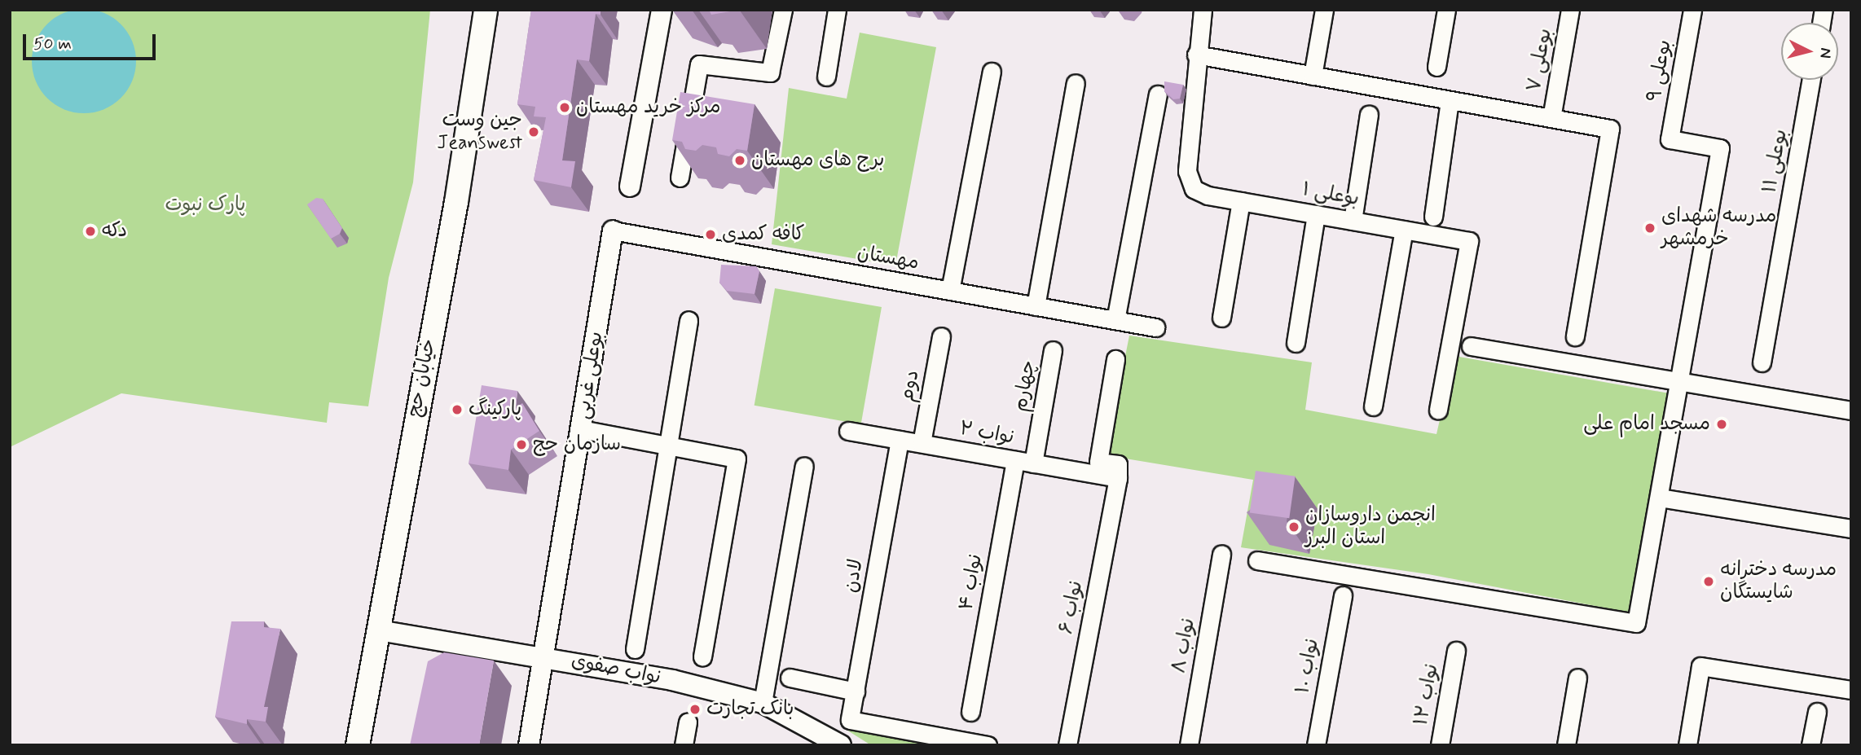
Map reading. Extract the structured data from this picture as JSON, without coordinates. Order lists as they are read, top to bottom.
{
  "streets": {
    "main road": ["خیابان حج"],
    "street": [
      "بوعلی ۷",
      "بوعلی ۹",
      "بوعلی ۱۱",
      "بوعلی ۱",
      "مهستان",
      "بوعلی غربی",
      "دوم",
      "چهارم",
      "نواب ۲",
      "لادن",
      "نواب ۴",
      "نواب ۶",
      "نواب ۸",
      "نواب ۱۰",
      "نواب صفوی",
      "نواب ۱۲"
    ]
  },
  "crossings": [
    ["مهستان", "بوعلی غربی"],
    ["بوعلی غربی", "نواب صفوی"],
    ["خیابان حج", "نواب صفوی"],
    ["دوم", "نواب ۲"],
    ["چهارم", "نواب ۲"],
    ["نواب ۲", "لادن"],
    ["نواب ۲", "نواب ۴"],
    ["نواب ۲", "نواب ۶"]
  ],
  "parks": ["پارک نبوت"],
  "places": [
    "مرکز خرید مهستان",
    "جین وست Jeanswest",
    "برج های مهستان",
    "مدرسه شهدای خرمشهر",
    "دکه",
    "کافه کمدی",
    "پارکینگ",
    "مسجد امام علی",
    "سازمان حج",
    "انجمن داروسازان استان البرز",
    "مدرسه دخترانه شایستگان",
    "بانک تجارت"
  ],
  "scale_bar": "50 m",
  "north": "right"
}
